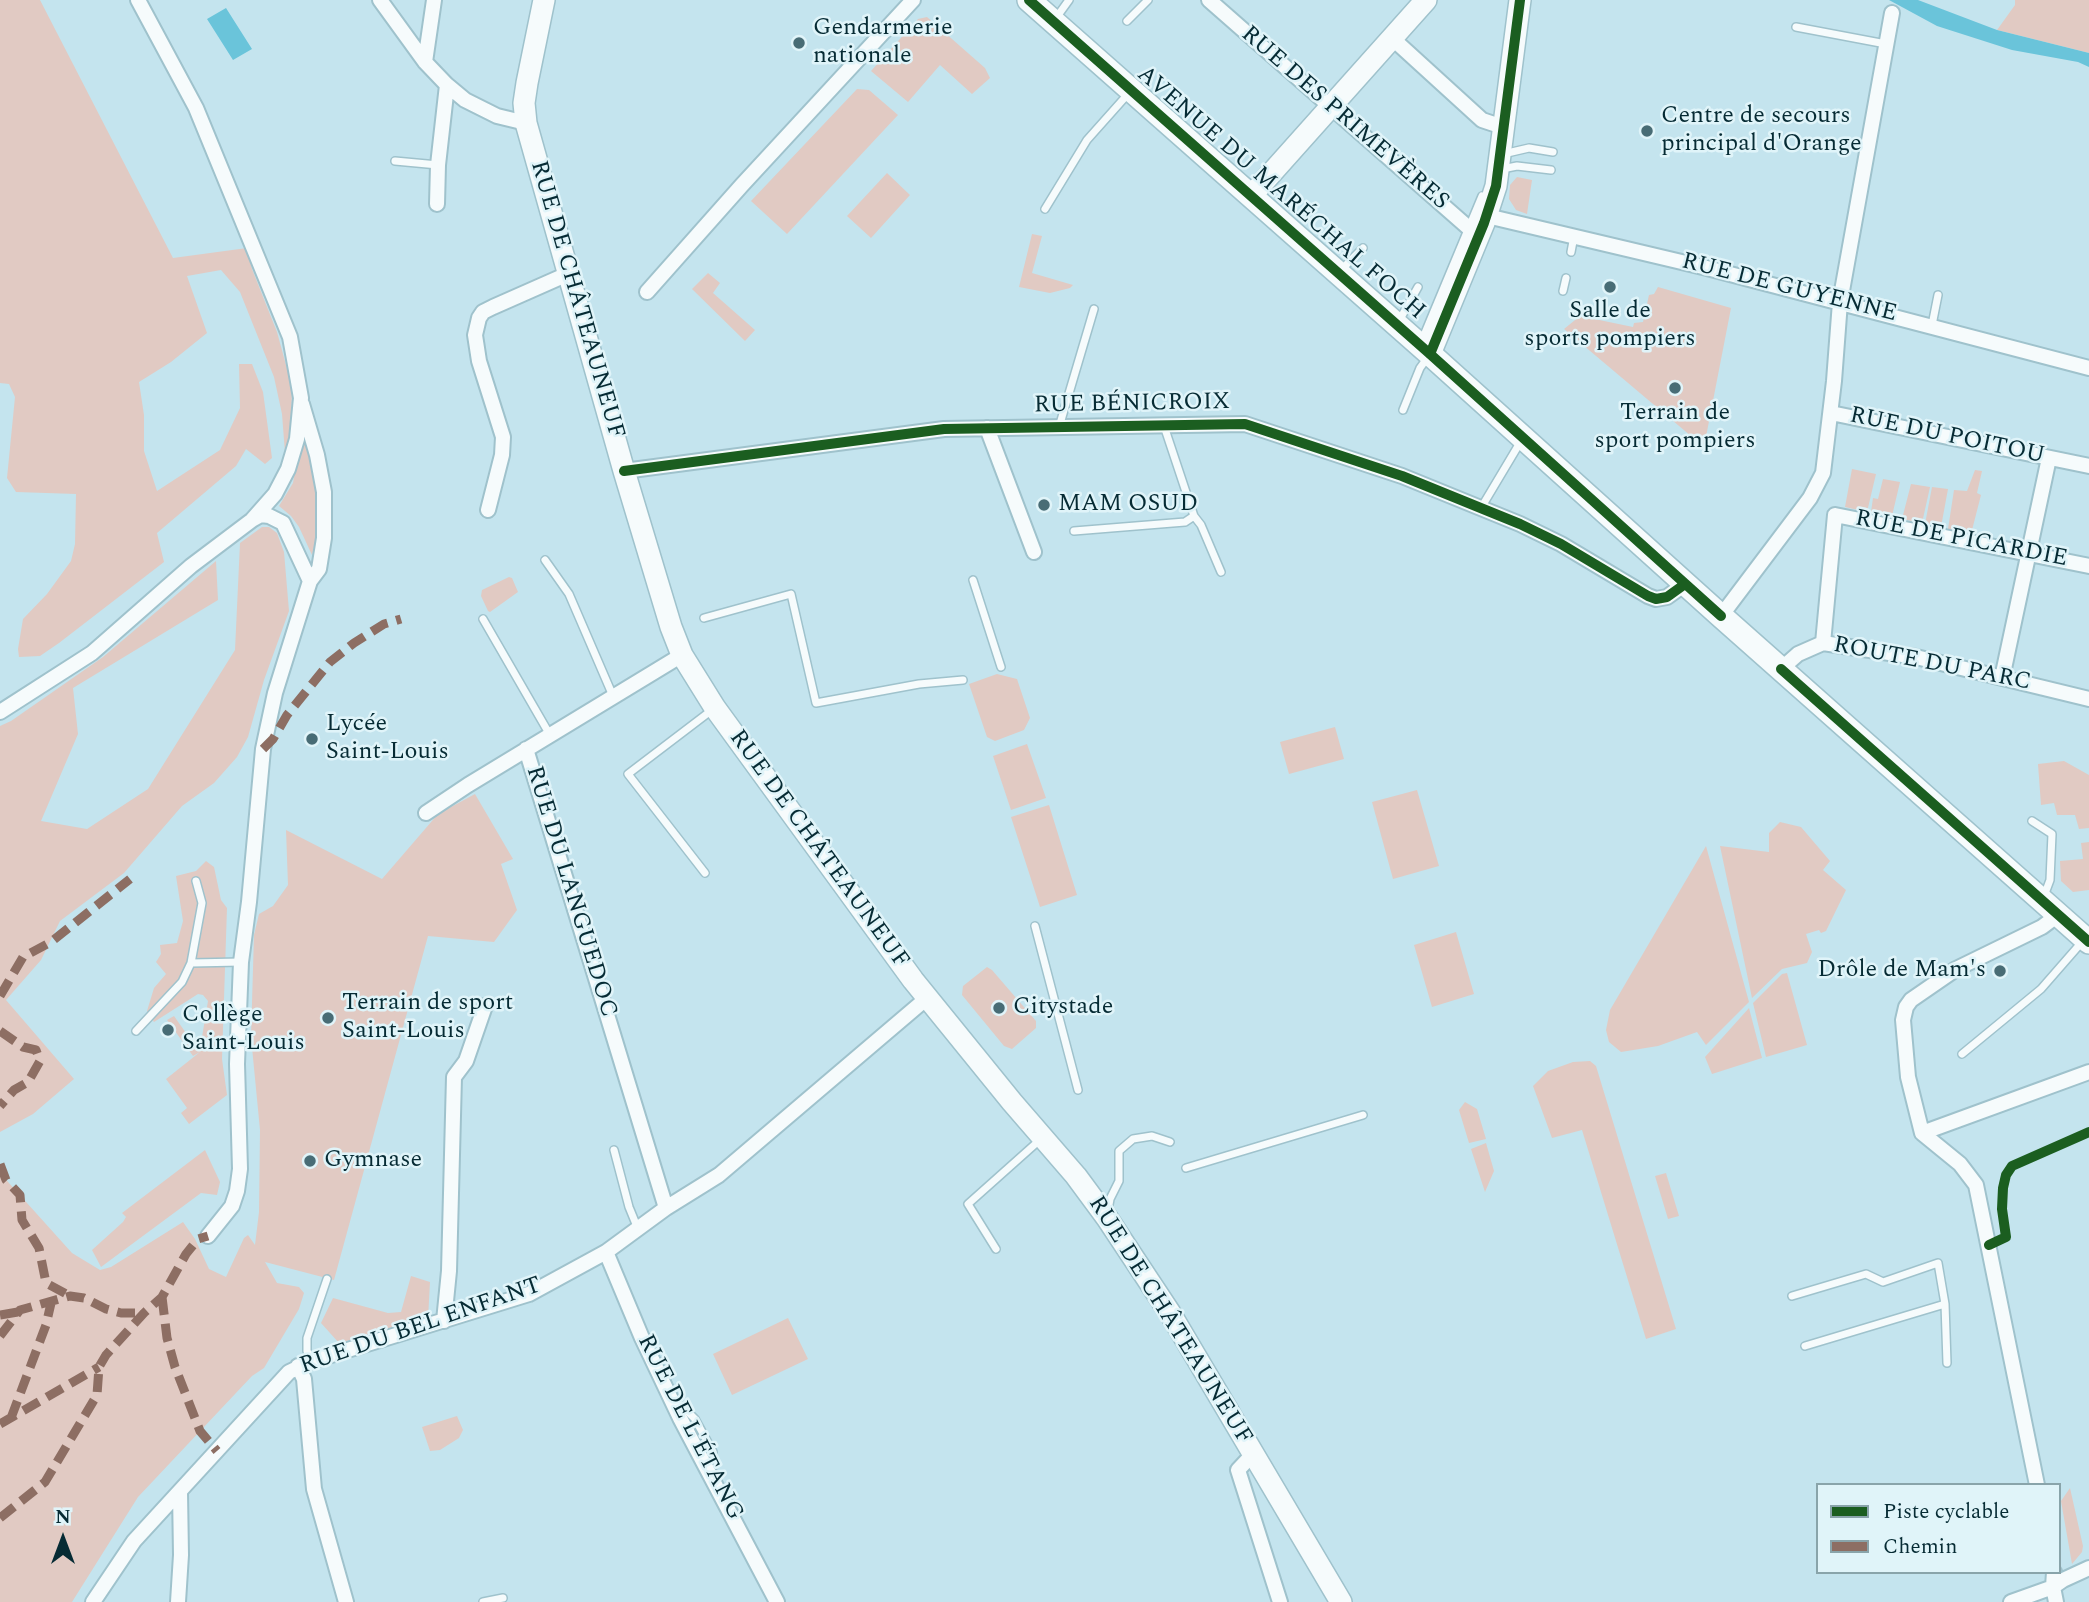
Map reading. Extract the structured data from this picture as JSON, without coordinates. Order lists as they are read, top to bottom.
{
  "streets": {
    "main road": ["AVENUE DU MARÉCHAL FOCH", "RUE DE CHÂTEAUNEUF"],
    "street": [
      "RUE DES PRIMEVÈRES",
      "RUE DE GUYENNE",
      "RUE BÉNICROIX",
      "RUE DU POITOU",
      "RUE DE PICARDIE",
      "ROUTE DU PARC",
      "RUE DU LANGUEDOC",
      "RUE DU BEL ENFANT",
      "RUE DE L'ÉTANG"
    ]
  },
  "crossings": [
    ["AVENUE DU MARÉCHAL FOCH", "RUE BÉNICROIX"],
    ["AVENUE DU MARÉCHAL FOCH", "RUE DU POITOU"],
    ["AVENUE DU MARÉCHAL FOCH", "ROUTE DU PARC"],
    ["RUE DE CHÂTEAUNEUF", "RUE BÉNICROIX"],
    ["RUE DE CHÂTEAUNEUF", "RUE DU LANGUEDOC"],
    ["RUE DE CHÂTEAUNEUF", "RUE DU BEL ENFANT"],
    ["RUE DE PICARDIE", "ROUTE DU PARC"],
    ["RUE DU LANGUEDOC", "RUE DU BEL ENFANT"],
    ["RUE DU BEL ENFANT", "RUE DE L'ÉTANG"]
  ],
  "places": [
    "Gendarmerie nationale",
    "Centre de secours principal d'Orange",
    "Salle de sports pompiers",
    "Terrain de sport pompiers",
    "MAM OSUD",
    "Lycée Saint-Louis",
    "Drôle de Mam's",
    "Citystade",
    "Terrain de sport Saint-Louis",
    "Collège Saint-Louis",
    "Gymnase"
  ],
  "legend": ["Piste cyclable", "Chemin"],
  "north": "top"
}
